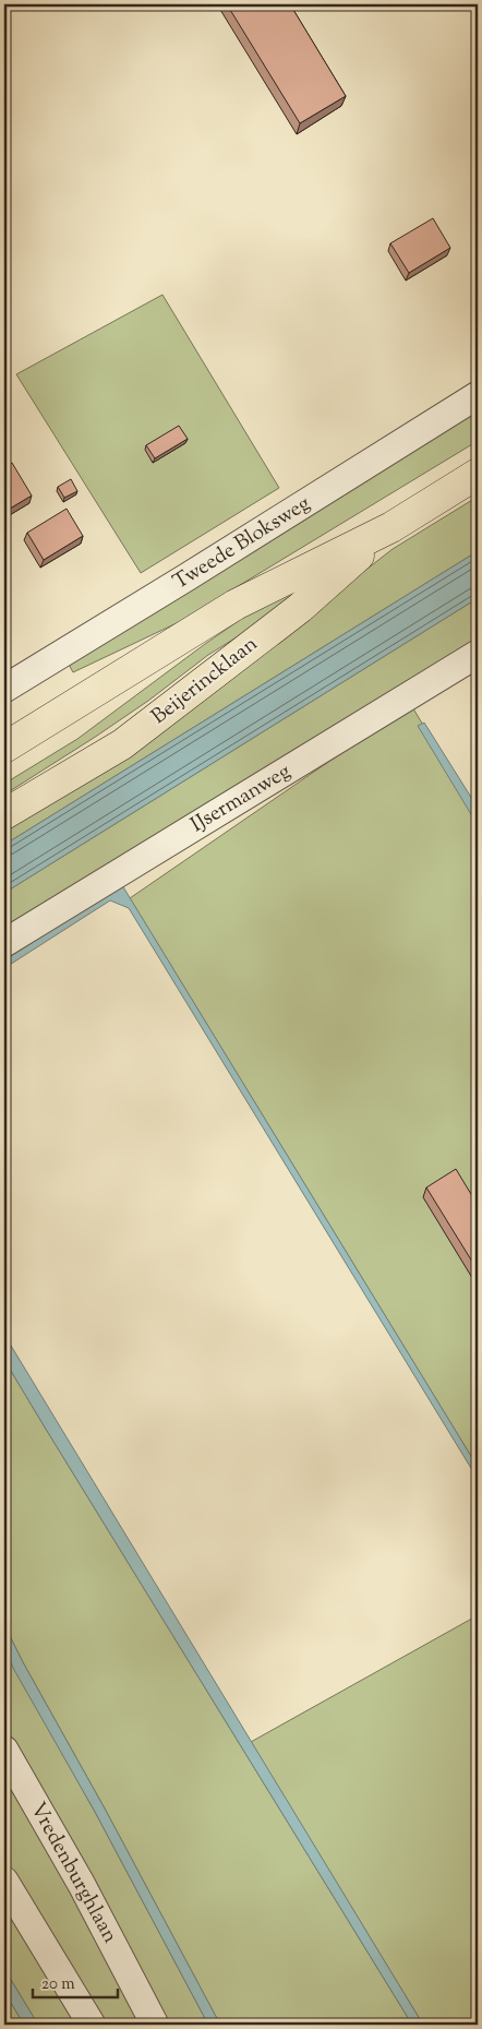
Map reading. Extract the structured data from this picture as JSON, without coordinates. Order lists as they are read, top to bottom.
{
  "streets": {
    "main road": ["Beijerincklaan"],
    "street": ["Tweede Bloksweg", "IJsermanweg", "Vredenburghlaan"]
  },
  "scale_bar": "20 m"
}
